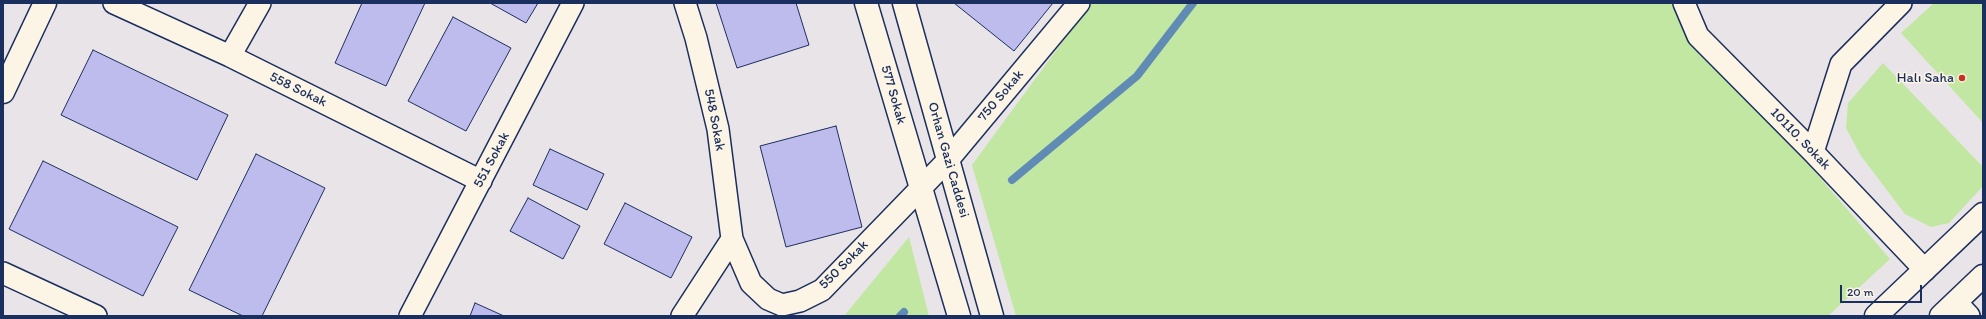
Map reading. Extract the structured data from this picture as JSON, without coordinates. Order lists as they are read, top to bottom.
{
  "streets": {
    "street": [
      "558 Sokak",
      "577 Sokak",
      "750 Sokak",
      "548 Sokak",
      "10110. Sokak",
      "551 Sokak",
      "Orhan Gazi Caddesi",
      "550 Sokak"
    ]
  },
  "crossings": [
    ["558 Sokak", "551 Sokak"],
    ["577 Sokak", "750 Sokak"],
    ["577 Sokak", "550 Sokak"],
    ["750 Sokak", "Orhan Gazi Caddesi"],
    ["750 Sokak", "550 Sokak"],
    ["548 Sokak", "550 Sokak"]
  ],
  "places": ["Halı Saha"],
  "scale_bar": "20 m"
}
